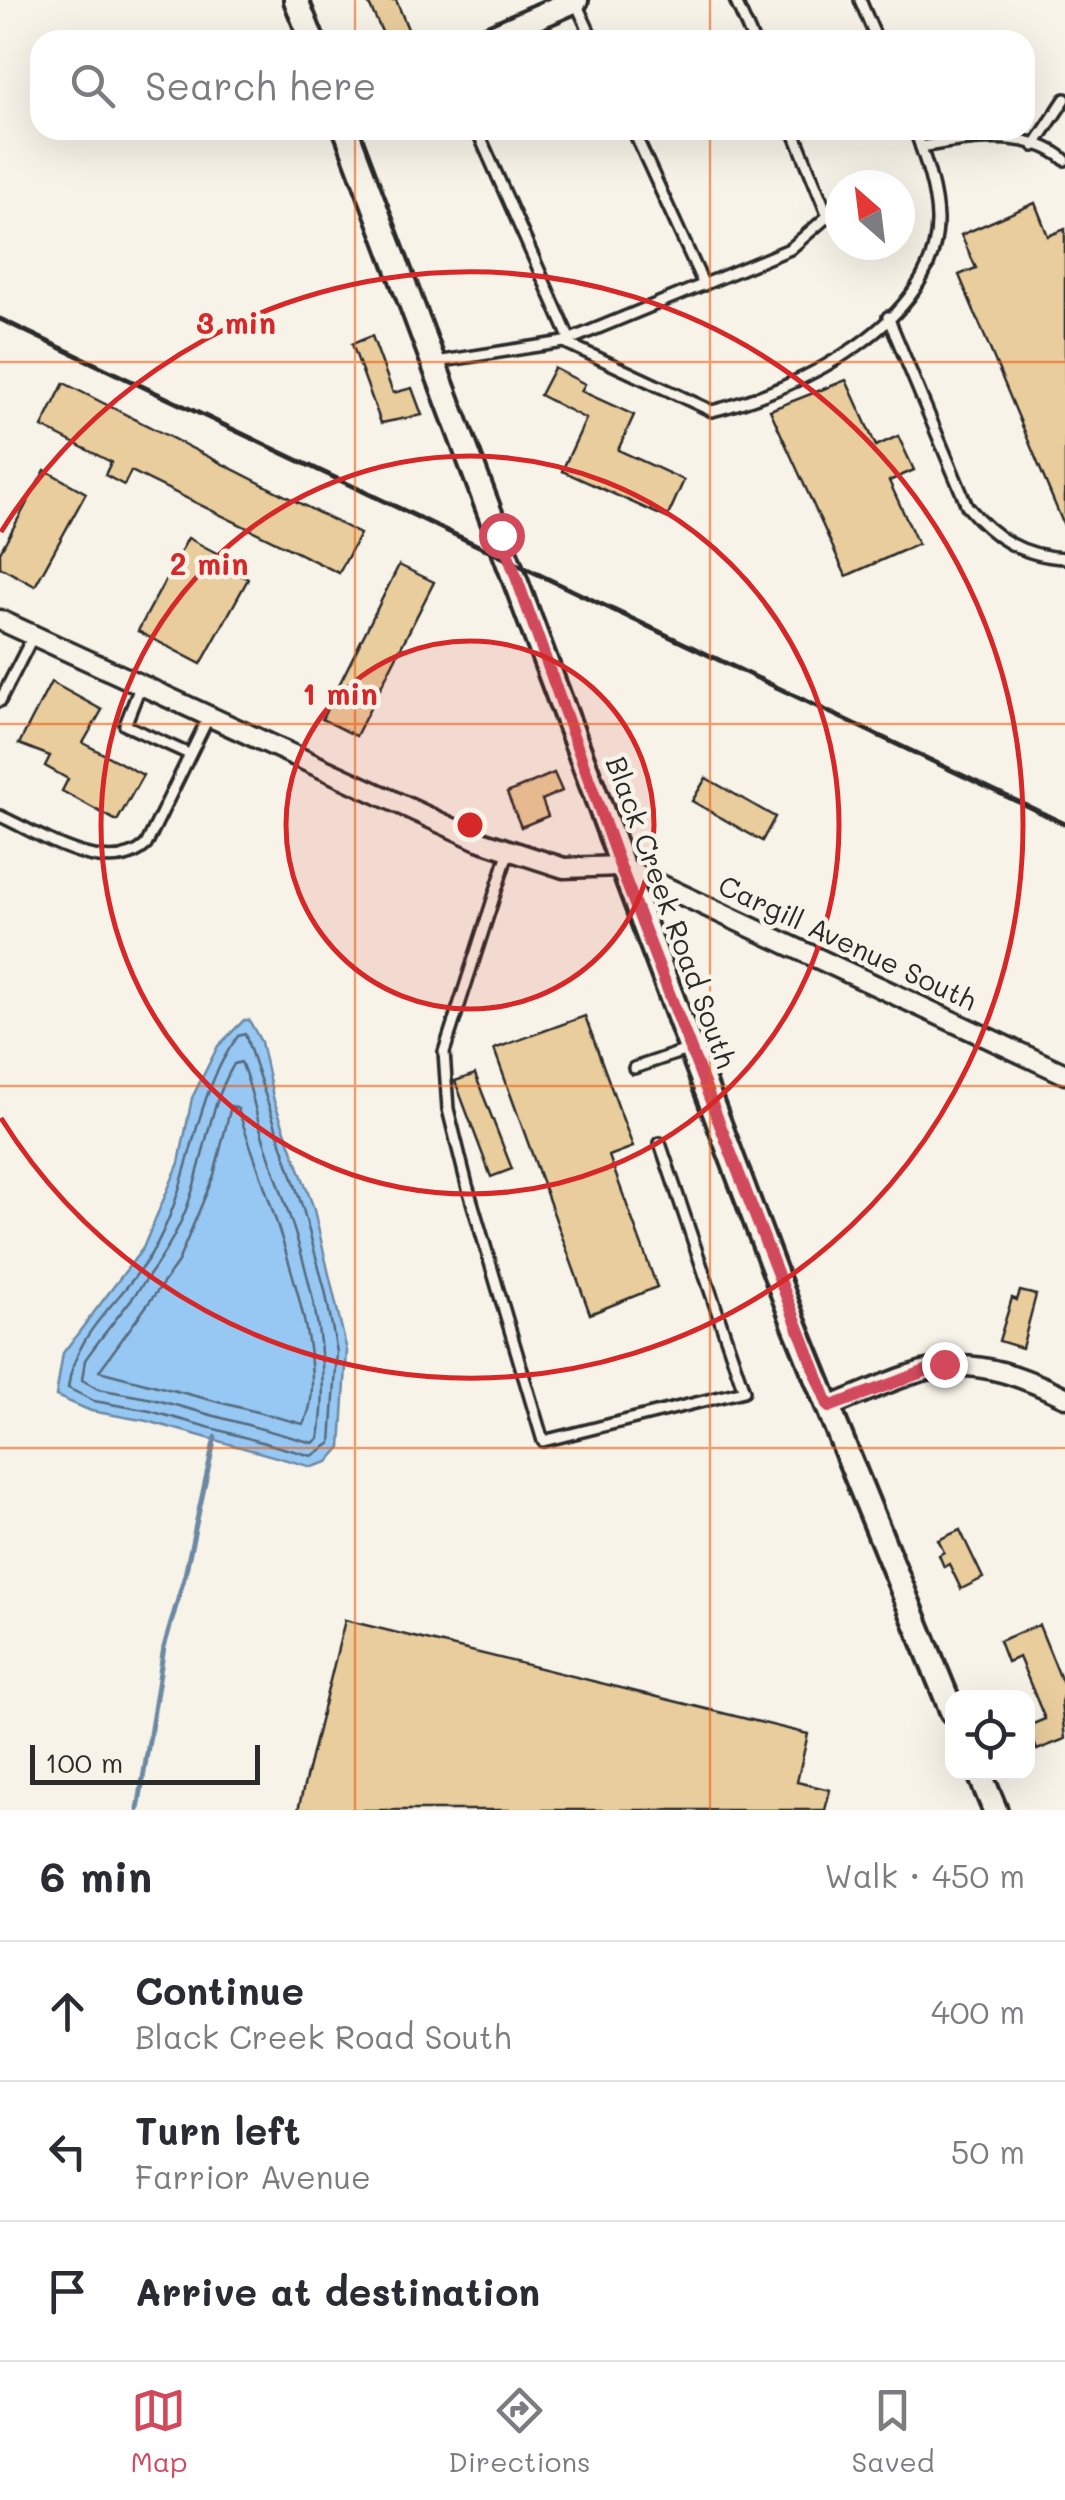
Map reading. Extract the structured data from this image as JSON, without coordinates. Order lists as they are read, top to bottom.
{
  "streets": {
    "street": ["Black Creek Road South", "Cargill Avenue South"]
  },
  "crossings": [
    ["Black Creek Road South", "Cargill Avenue South"]
  ],
  "scale_bar": "100 m",
  "north": "top left",
  "page": {
    "search": "Search here",
    "scale": "100 m",
    "heading": ["6 min", "Walk · 450 m"],
    "list": [
      ["Continue", "Black Creek Road South", "400 m"],
      ["Turn left", "Farrior Avenue", "50 m"],
      "Arrive at destination"
    ],
    "nav": ["Map", "Directions", "Saved"]
  },
  "rings": ["3 min", "2 min", "1 min"]
}
